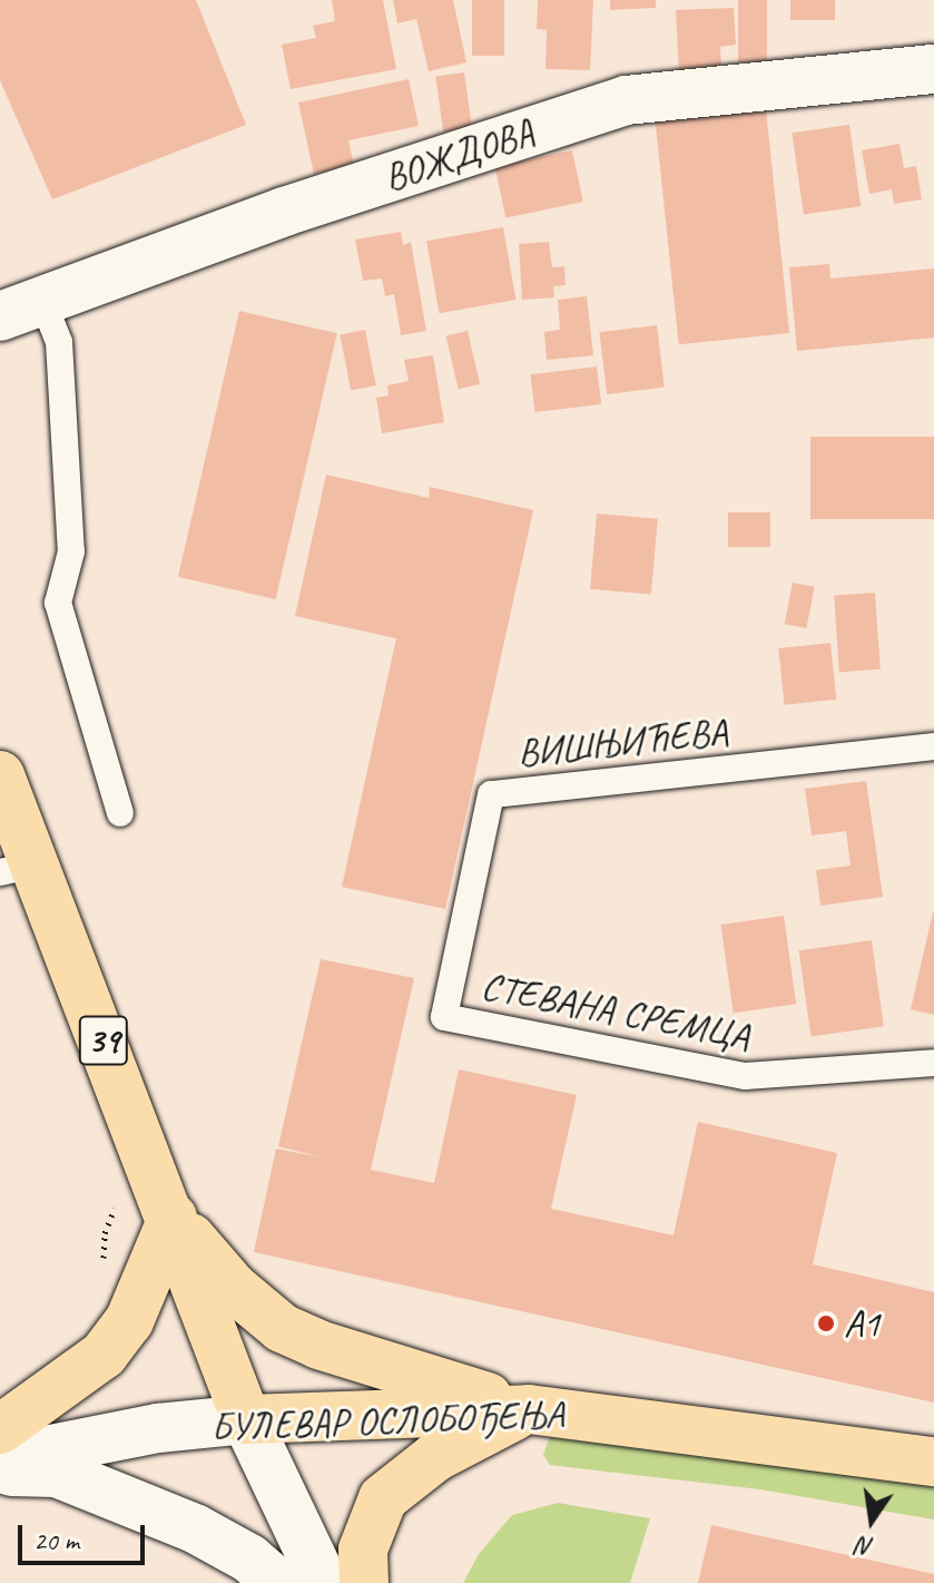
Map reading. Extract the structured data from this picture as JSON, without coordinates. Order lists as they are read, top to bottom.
{
  "streets": {
    "main road": ["39", "БУЛЕВАР ОСЛОБОЂЕЊА"],
    "street": ["ВОЖДОВА"],
    "lane": ["ВИШЊИЋЕВА", "СТЕВАНА СРЕМЦА"]
  },
  "crossings": [
    ["ВИШЊИЋЕВА", "СТЕВАНА СРЕМЦА"],
    ["39", "БУЛЕВАР ОСЛОБОЂЕЊА"]
  ],
  "places": ["A1"],
  "scale_bar": "20 m",
  "north": "bottom"
}
